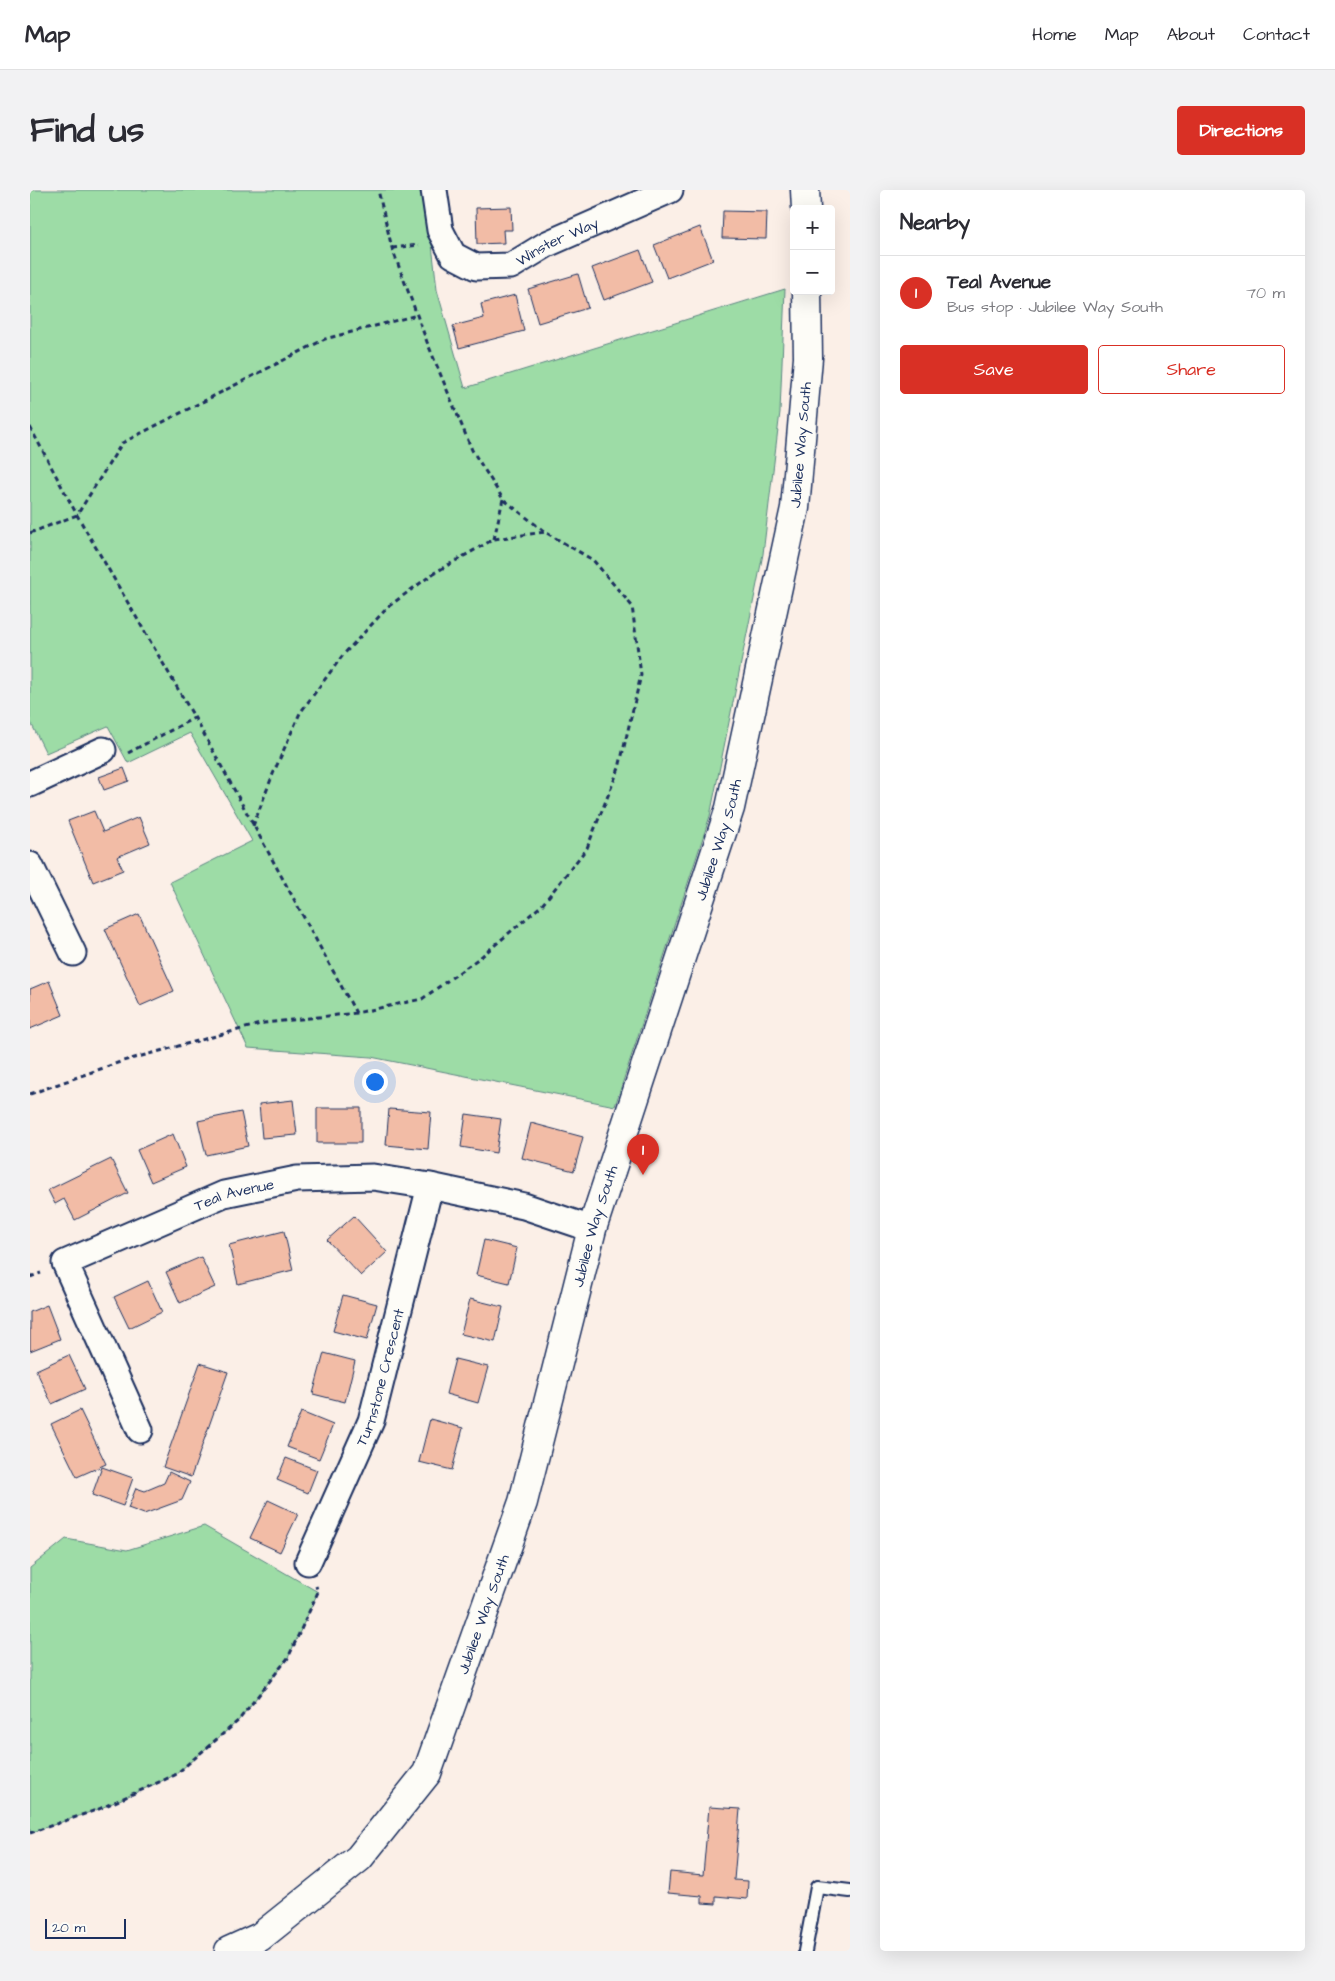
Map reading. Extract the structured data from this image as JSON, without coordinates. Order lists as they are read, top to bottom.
{
  "streets": {
    "street": [
      "Winster Way",
      "Jubilee Way South",
      "Teal Avenue",
      "Turnstone Crescent"
    ]
  },
  "crossings": [
    ["Jubilee Way South", "Teal Avenue"],
    ["Teal Avenue", "Turnstone Crescent"]
  ],
  "scale_bar": "20 m",
  "page": {
    "header": "Map",
    "nav": [
      "Home",
      "Map",
      "About",
      "Contact"
    ],
    "title": "Find us",
    "buttons": [
      "Directions",
      ["Save", "Share"]
    ],
    "heading": "Nearby",
    "map_buttons": ["+", "−"],
    "list": [
      {
        "mark": "1",
        "name": "Teal Avenue",
        "note": "Bus stop · Jubilee Way South",
        "value": "70 m"
      }
    ],
    "pins": "1",
    "scale": "20 m"
  }
}
